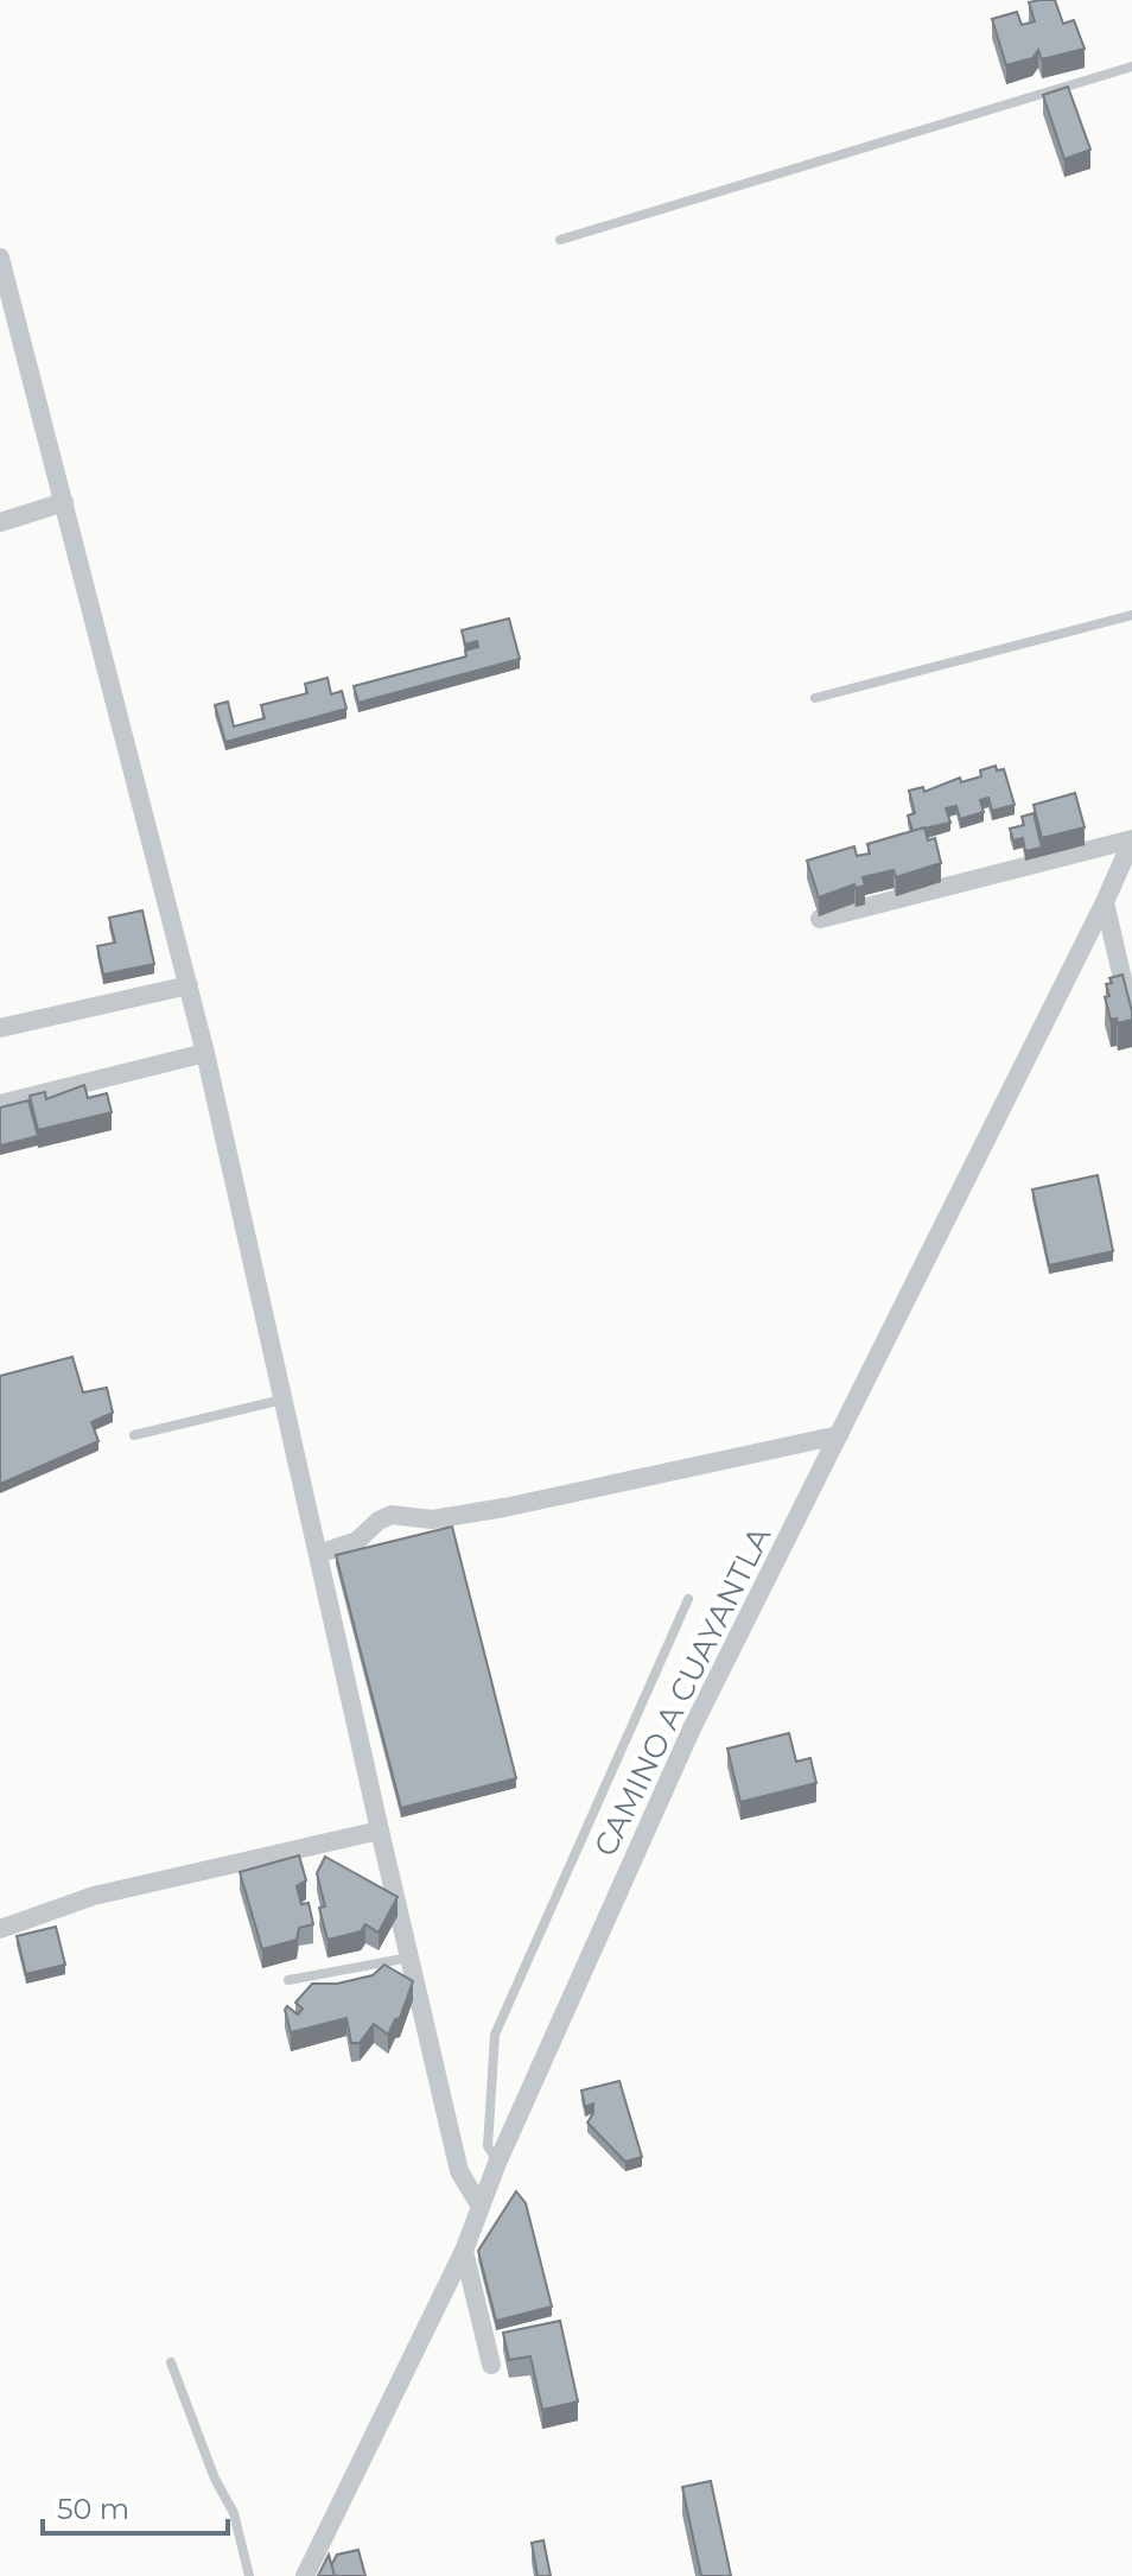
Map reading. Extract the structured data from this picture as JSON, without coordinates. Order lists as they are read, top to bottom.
{
  "streets": {
    "street": ["CAMINO A CUAYANTLA"]
  },
  "scale_bar": "50 m"
}
